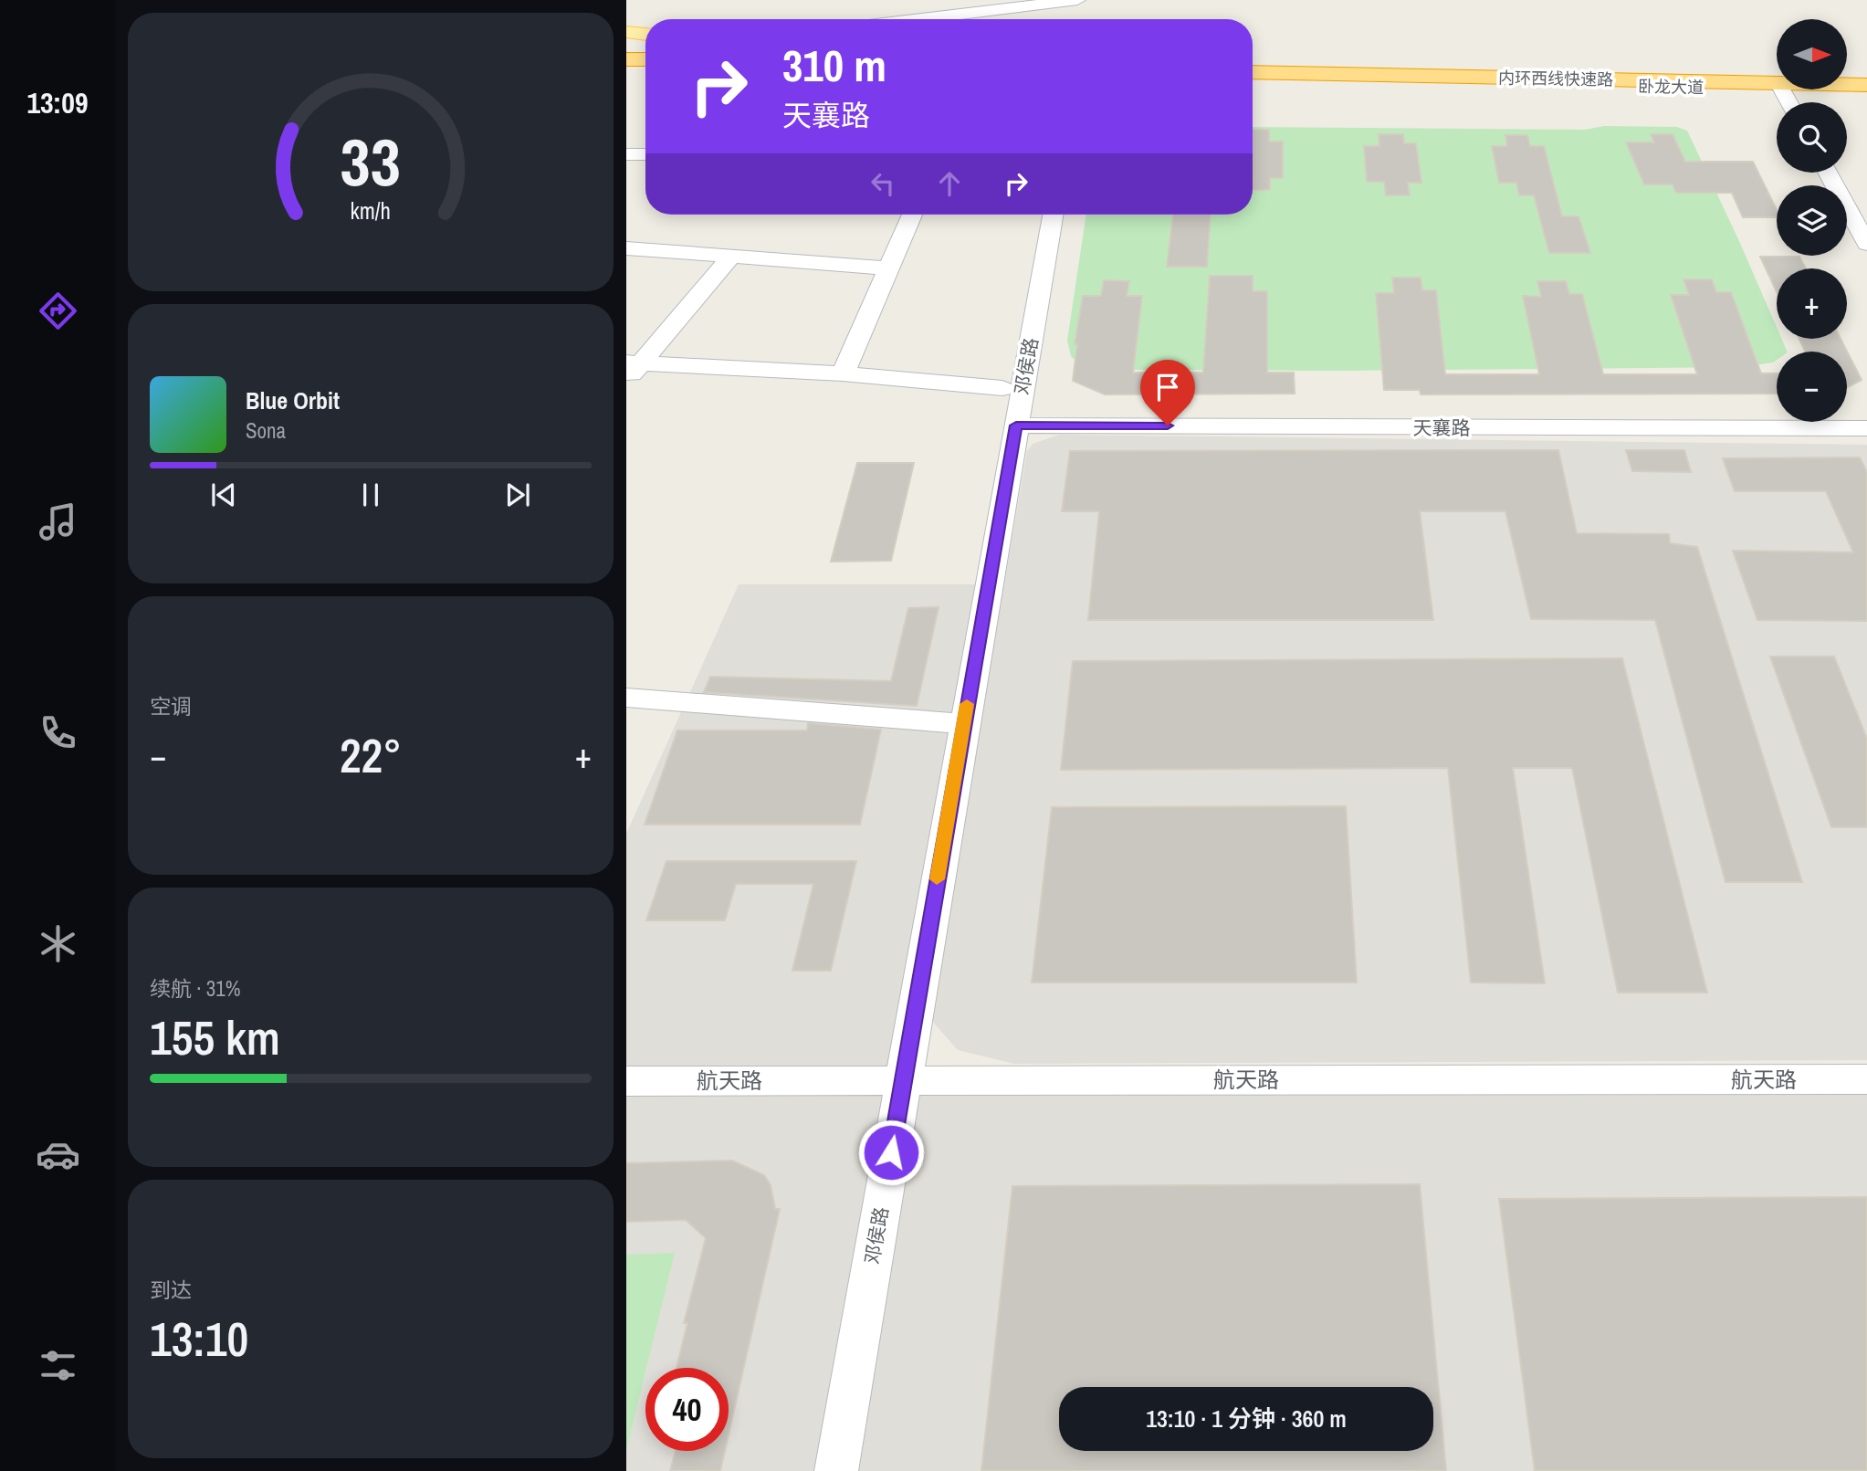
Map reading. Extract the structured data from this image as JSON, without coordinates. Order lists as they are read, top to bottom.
{
  "streets": {
    "highway": ["内环西线快速路", "卧龙大道"],
    "street": ["邓侯路", "天襄路", "航天路"]
  },
  "crossings": [
    ["邓侯路", "天襄路"],
    ["邓侯路", "航天路"]
  ],
  "north": "right",
  "page": {
    "tabs": "13:09",
    "map_buttons": ["+", "−"],
    "turn": ["310 m", "天襄路"],
    "song": ["Blue Orbit", "Sona"],
    "tile": [
      "空调",
      ["续航 · 31%", "155 km"],
      ["到达", "13:10"]
    ],
    "heat": ["−", "22°", "+"],
    "limit": "40",
    "trip": "13:10 · 1 分钟 · 360 m",
    "gauge": ["33", "km/h"]
  }
}
